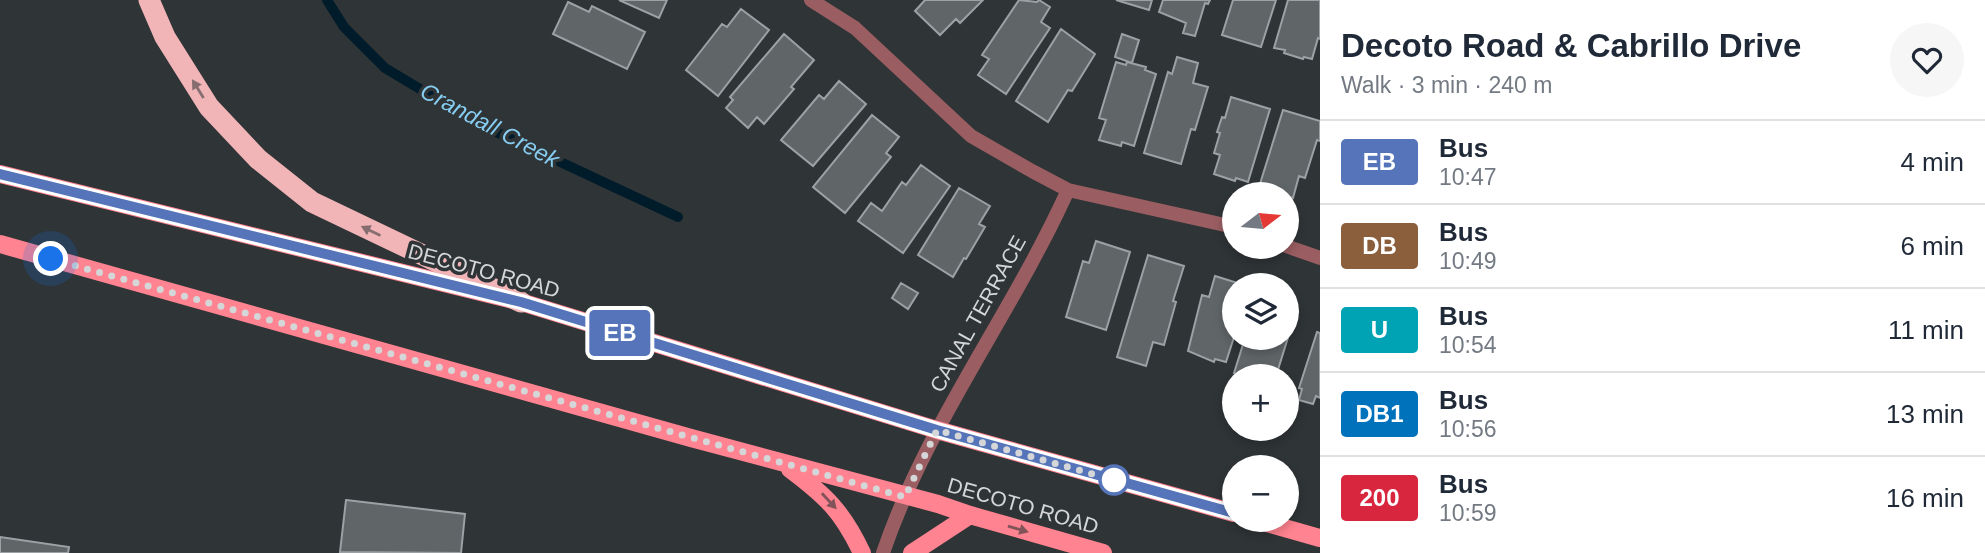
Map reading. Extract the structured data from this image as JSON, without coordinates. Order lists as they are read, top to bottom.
{
  "streets": {
    "main road": ["DECOTO ROAD"],
    "street": ["CANAL TERRACE"]
  },
  "crossings": [
    ["DECOTO ROAD", "CANAL TERRACE"]
  ],
  "water": ["Crandall Creek"],
  "lines": ["bus line EB"],
  "north": "right",
  "page": {
    "on_map": "EB",
    "heading": ["Decoto Road & Cabrillo Drive", "Walk · 3 min · 240 m"],
    "list": [
      {
        "mark": "EB",
        "name": "Bus",
        "note": "10:47",
        "value": "4 min"
      },
      {
        "mark": "DB",
        "name": "Bus",
        "note": "10:49",
        "value": "6 min"
      },
      {
        "mark": "U",
        "name": "Bus",
        "note": "10:54",
        "value": "11 min"
      },
      {
        "mark": "DB1",
        "name": "Bus",
        "note": "10:56",
        "value": "13 min"
      },
      {
        "mark": "200",
        "name": "Bus",
        "note": "10:59",
        "value": "16 min"
      }
    ],
    "map_buttons": ["+", "−"]
  }
}
